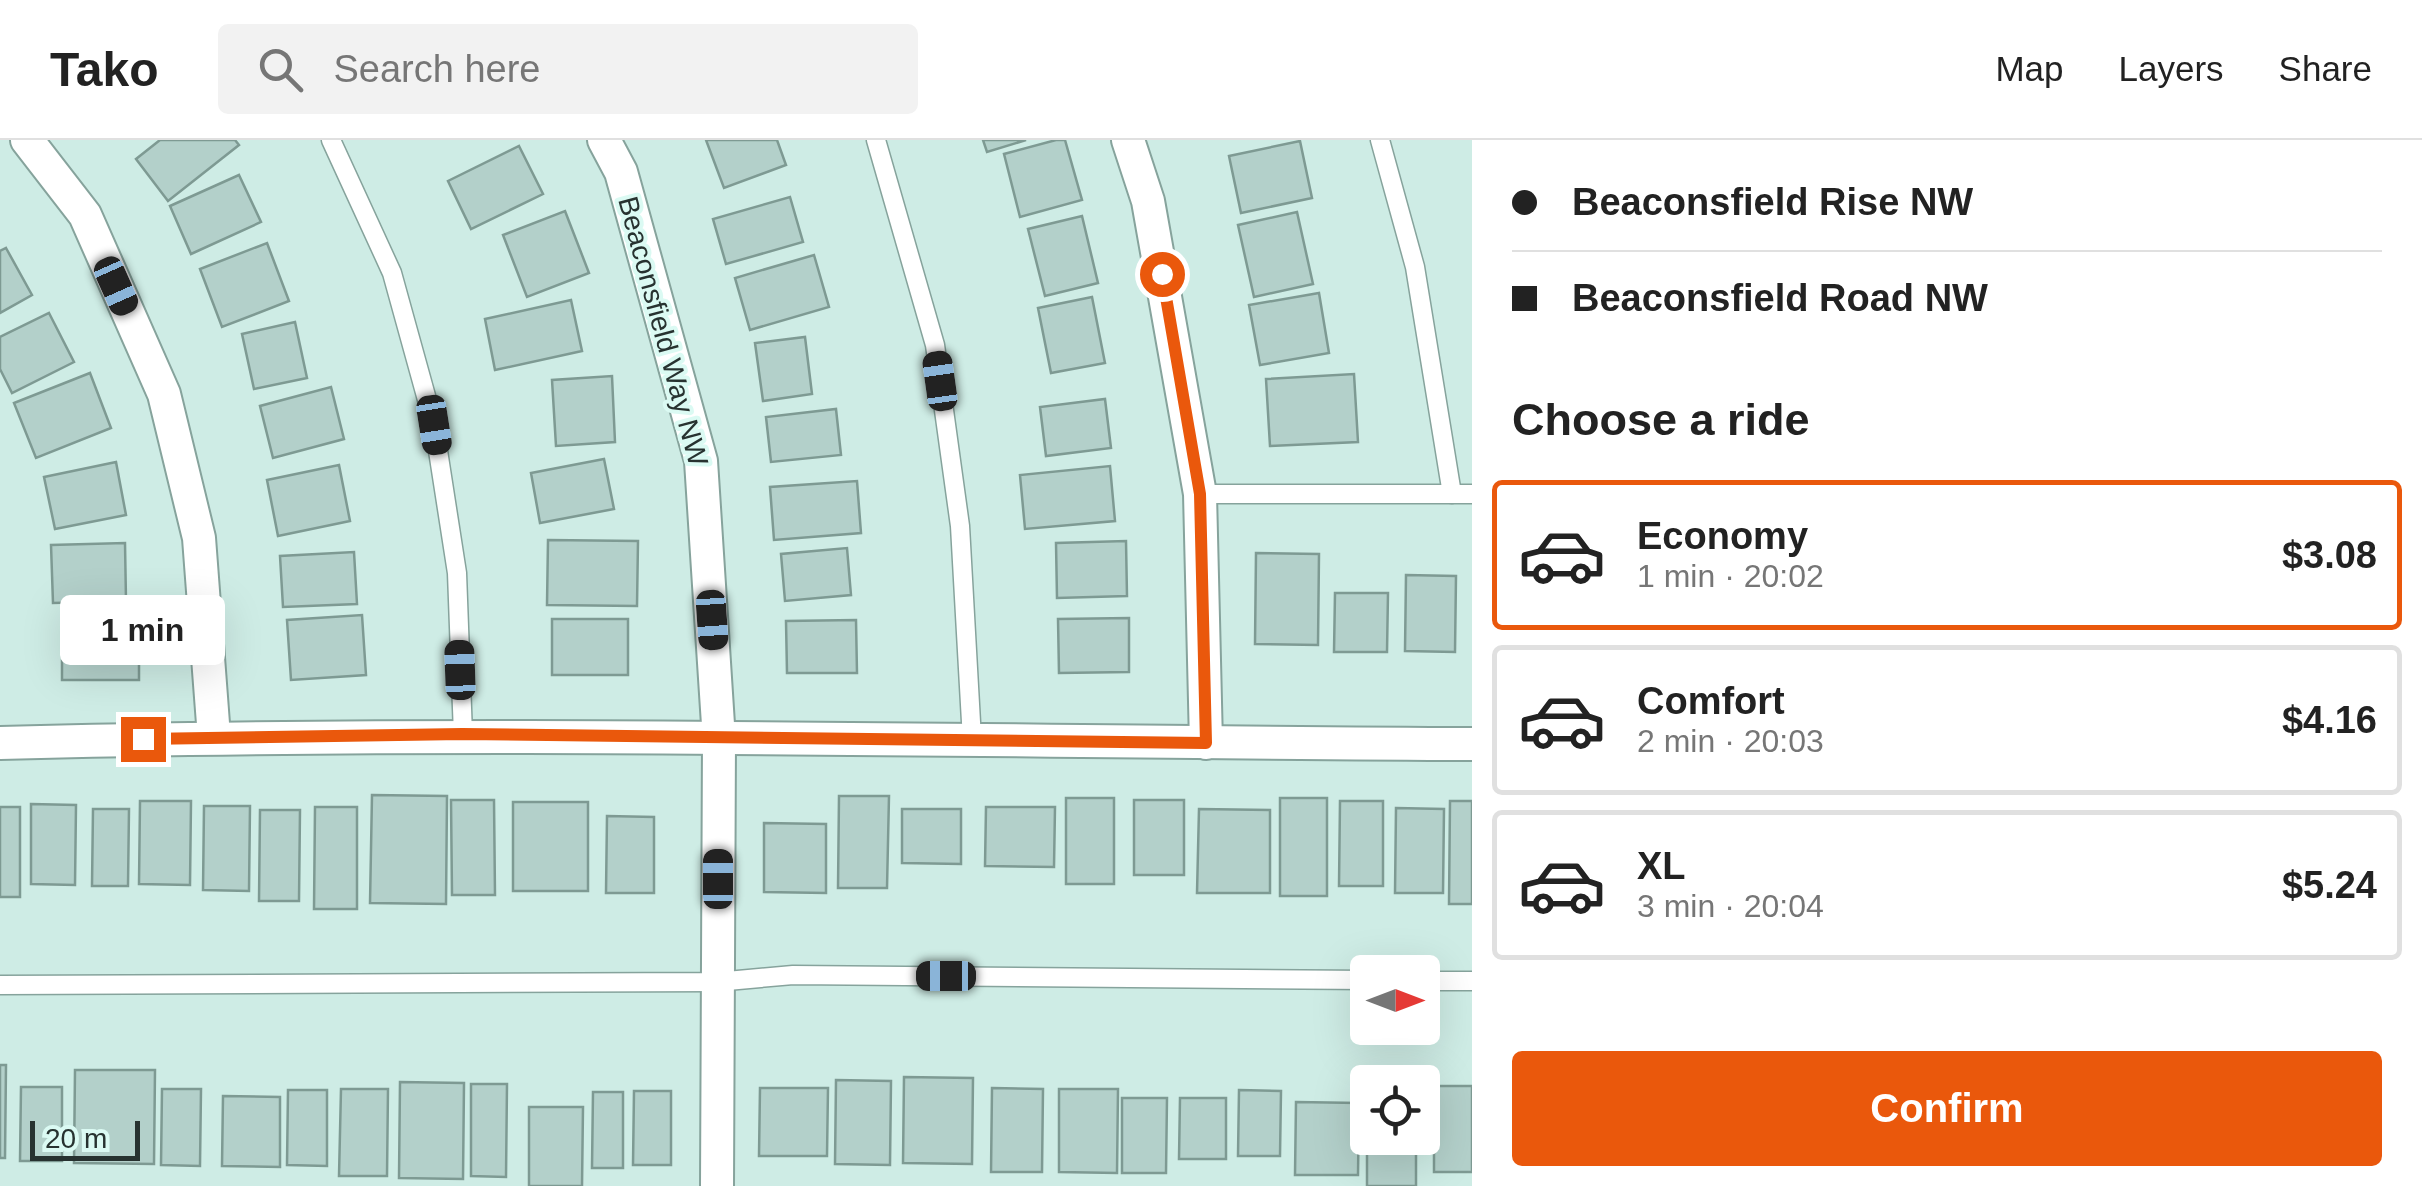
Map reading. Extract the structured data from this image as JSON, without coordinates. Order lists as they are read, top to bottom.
{
  "streets": {
    "street": ["Beaconsfield Way NW"]
  },
  "scale_bar": "20 m",
  "north": "right",
  "page": {
    "header": "Tako",
    "search": "Search here",
    "nav": ["Map", "Layers", "Share"],
    "banner": ["Beaconsfield Rise NW", "Beaconsfield Road NW"],
    "heading": "Choose a ride",
    "list": [
      {
        "name": "Economy",
        "note": "1 min · 20:02",
        "value": "$3.08"
      },
      {
        "name": "Comfort",
        "note": "2 min · 20:03",
        "value": "$4.16"
      },
      {
        "name": "XL",
        "note": "3 min · 20:04",
        "value": "$5.24"
      }
    ],
    "bubble": "1 min",
    "buttons": "Confirm",
    "scale": "20 m"
  }
}
